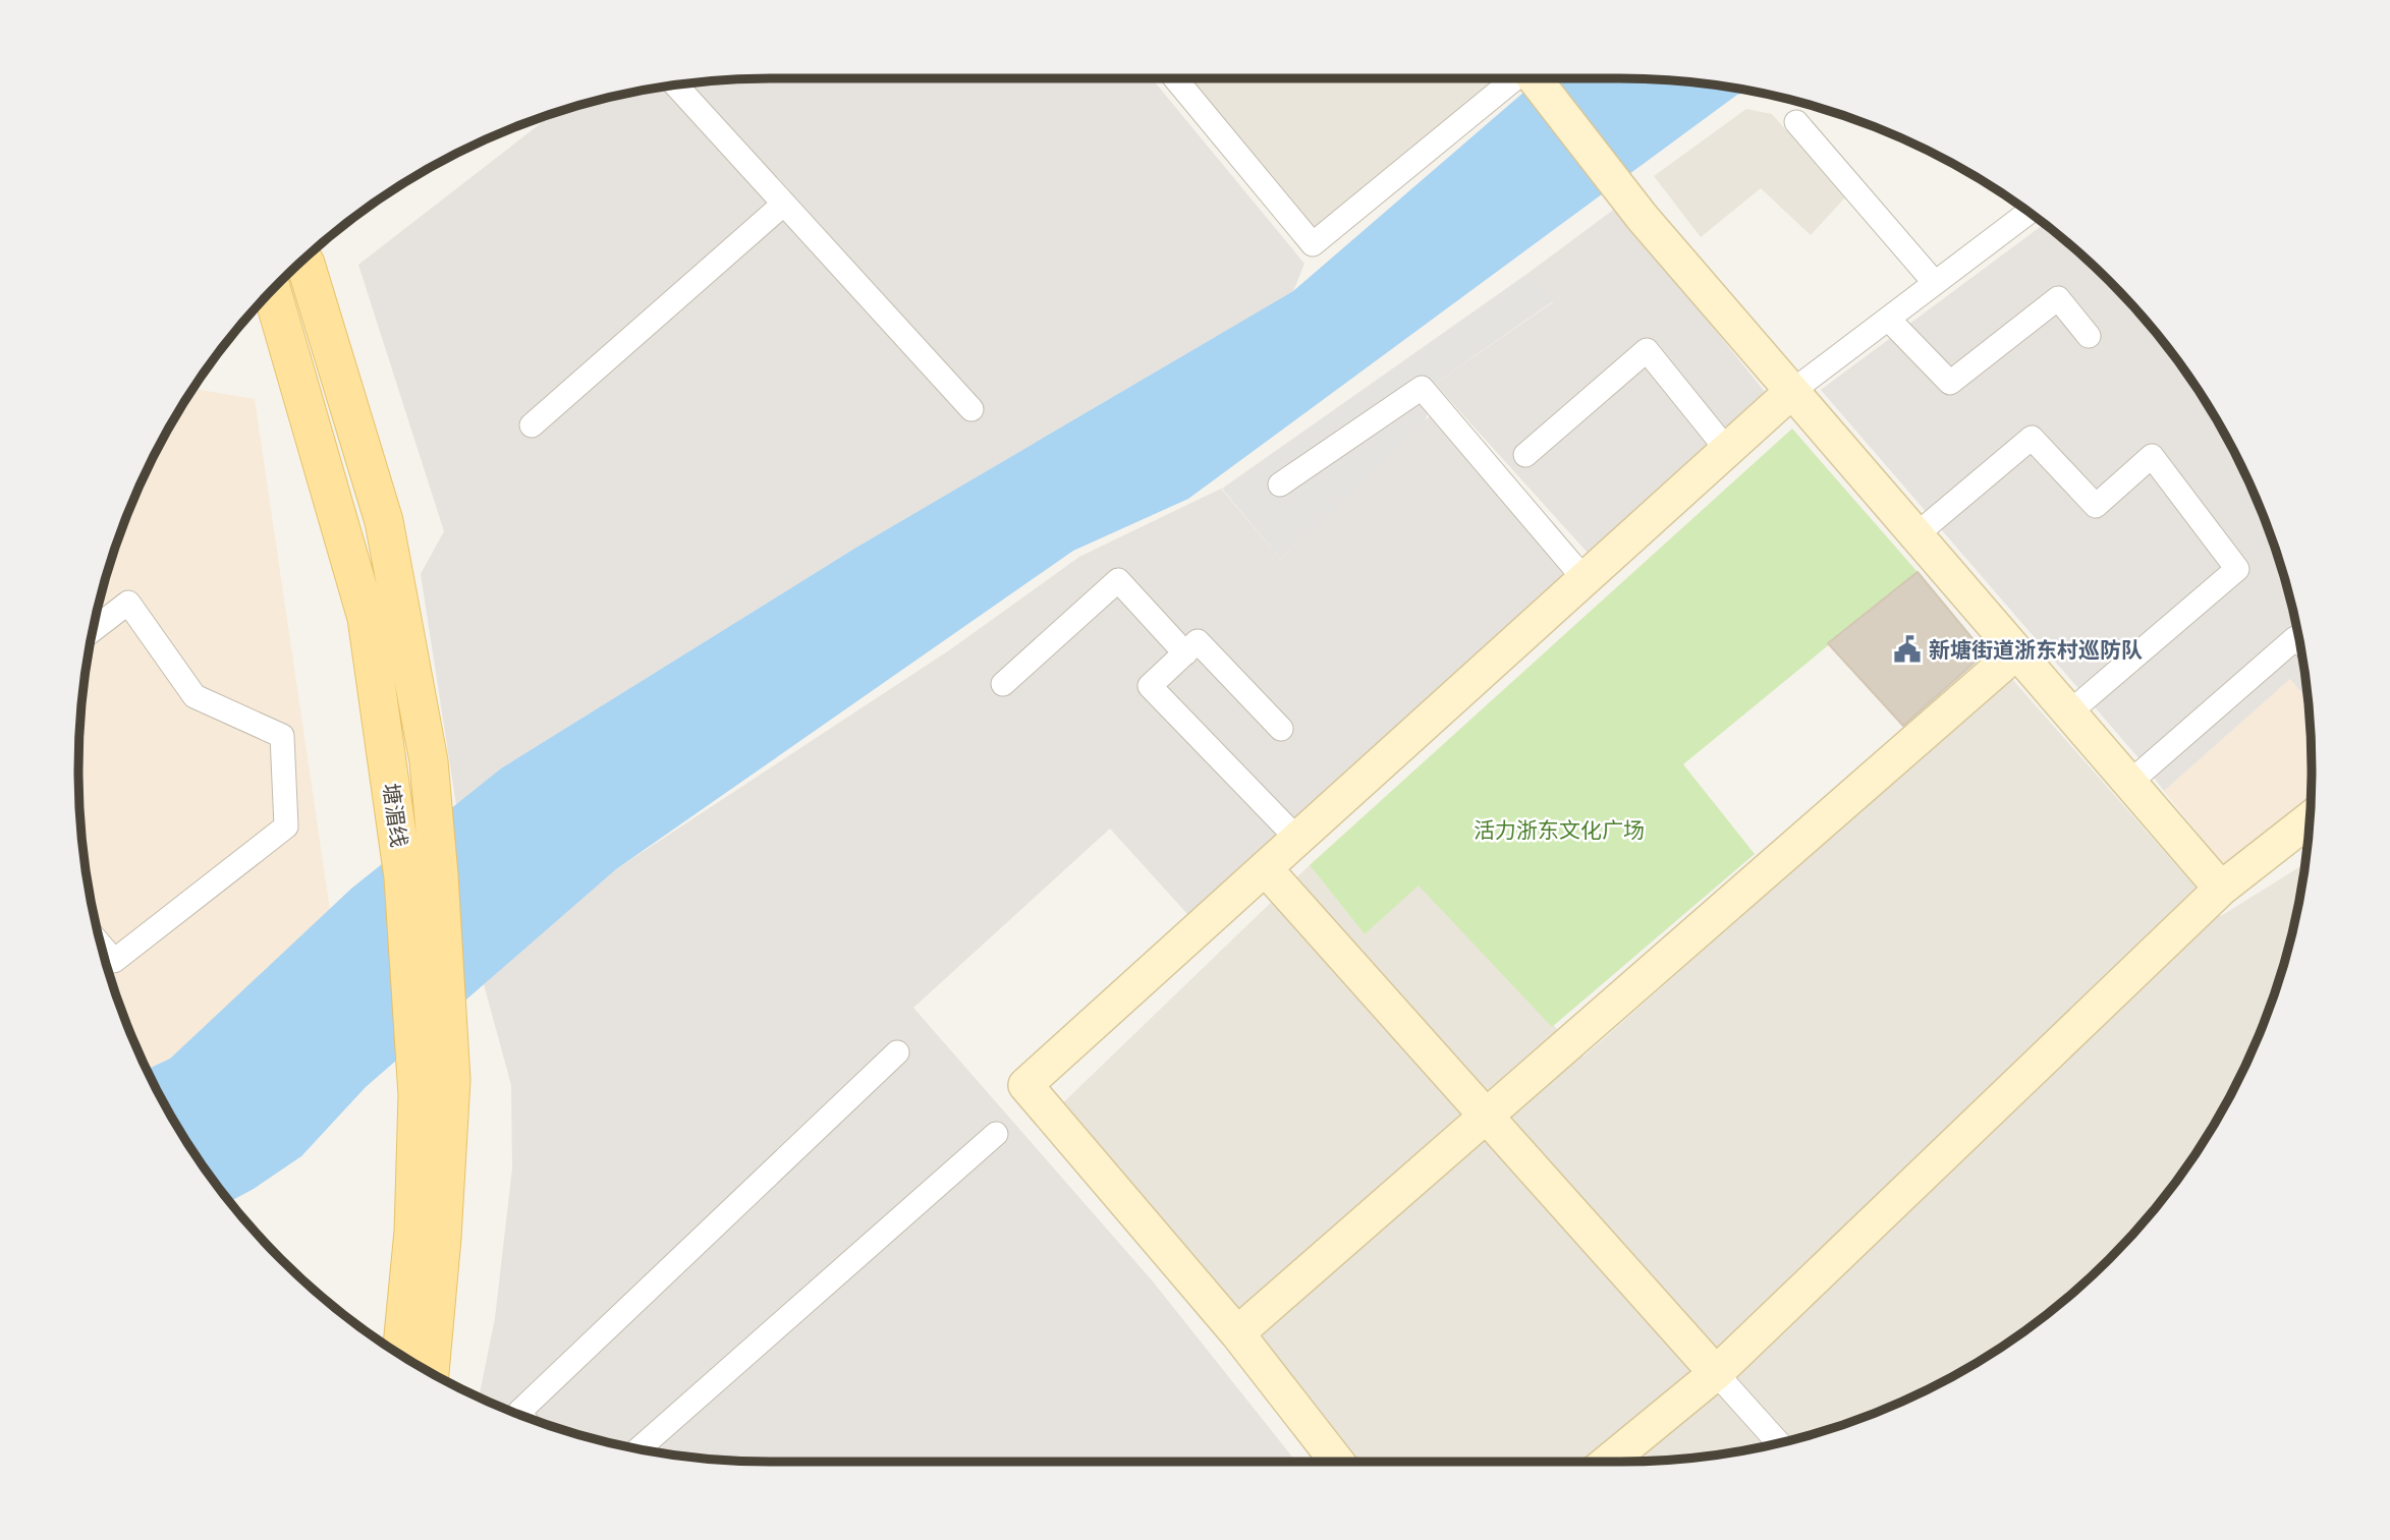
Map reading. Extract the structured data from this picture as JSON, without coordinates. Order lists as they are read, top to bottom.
{
  "streets": {
    "main road": ["塘湄线"]
  },
  "parks": ["活力浙东文化广场"],
  "places": {
    "public building": ["新塘街道浙东村巡防队"]
  }
}
